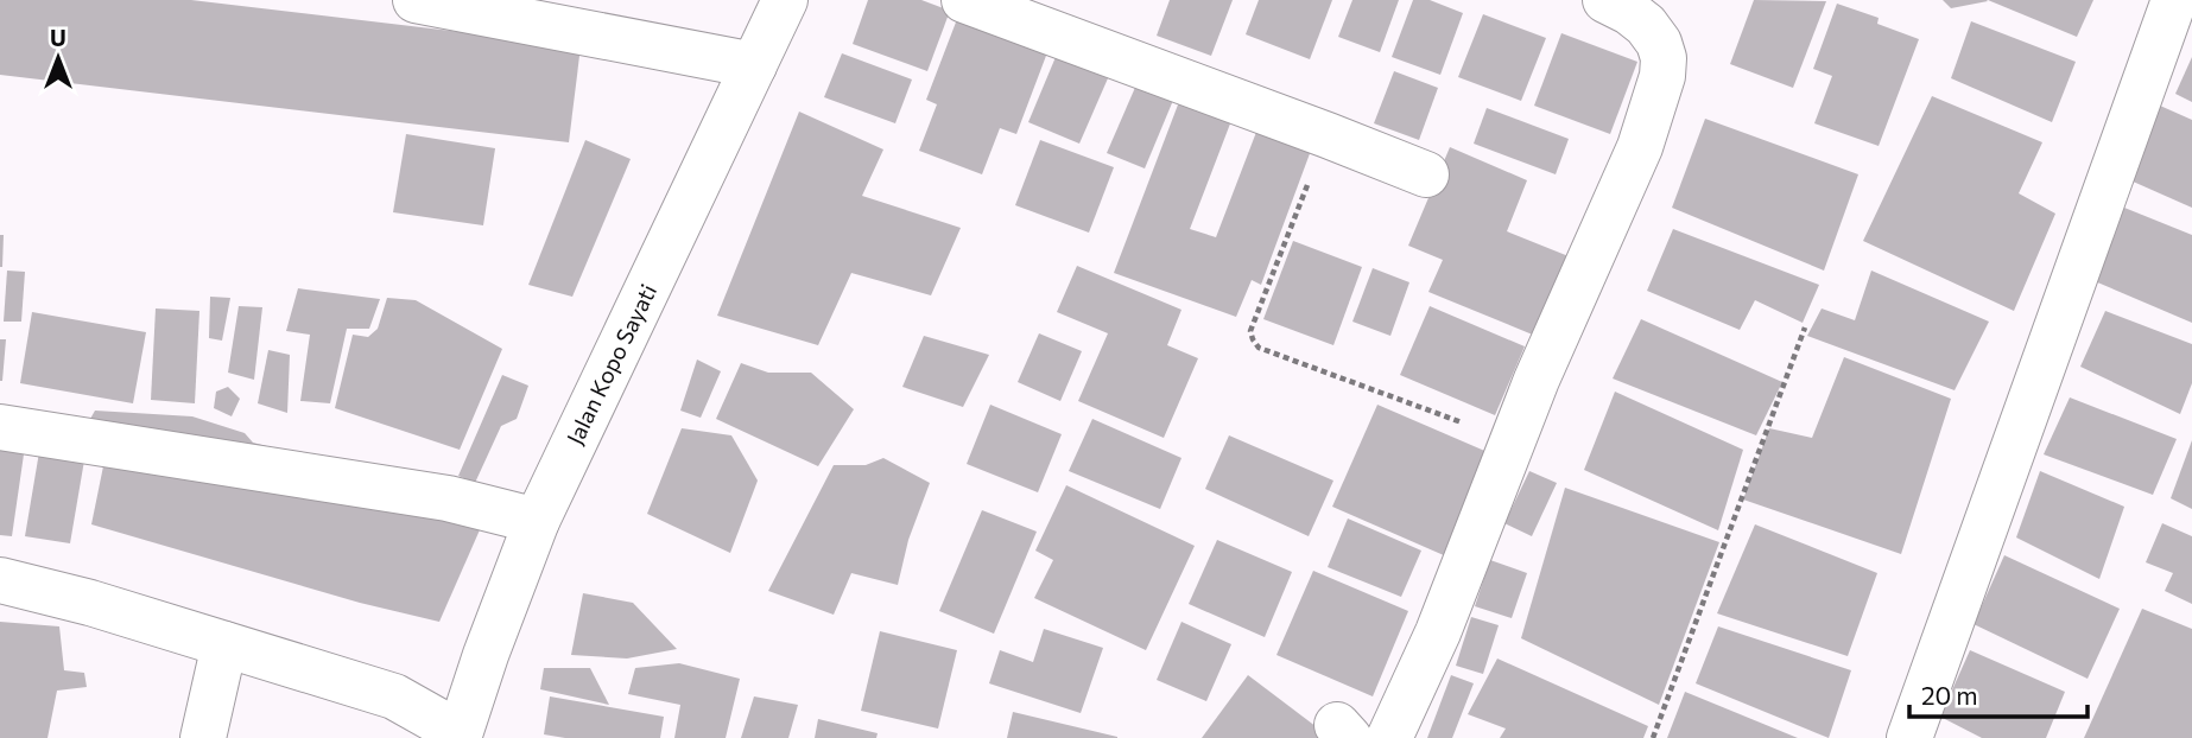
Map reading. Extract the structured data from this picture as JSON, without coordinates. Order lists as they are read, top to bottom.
{
  "streets": {
    "street": ["Jalan Kopo Sayati"]
  },
  "scale_bar": "20 m",
  "north": "top"
}
